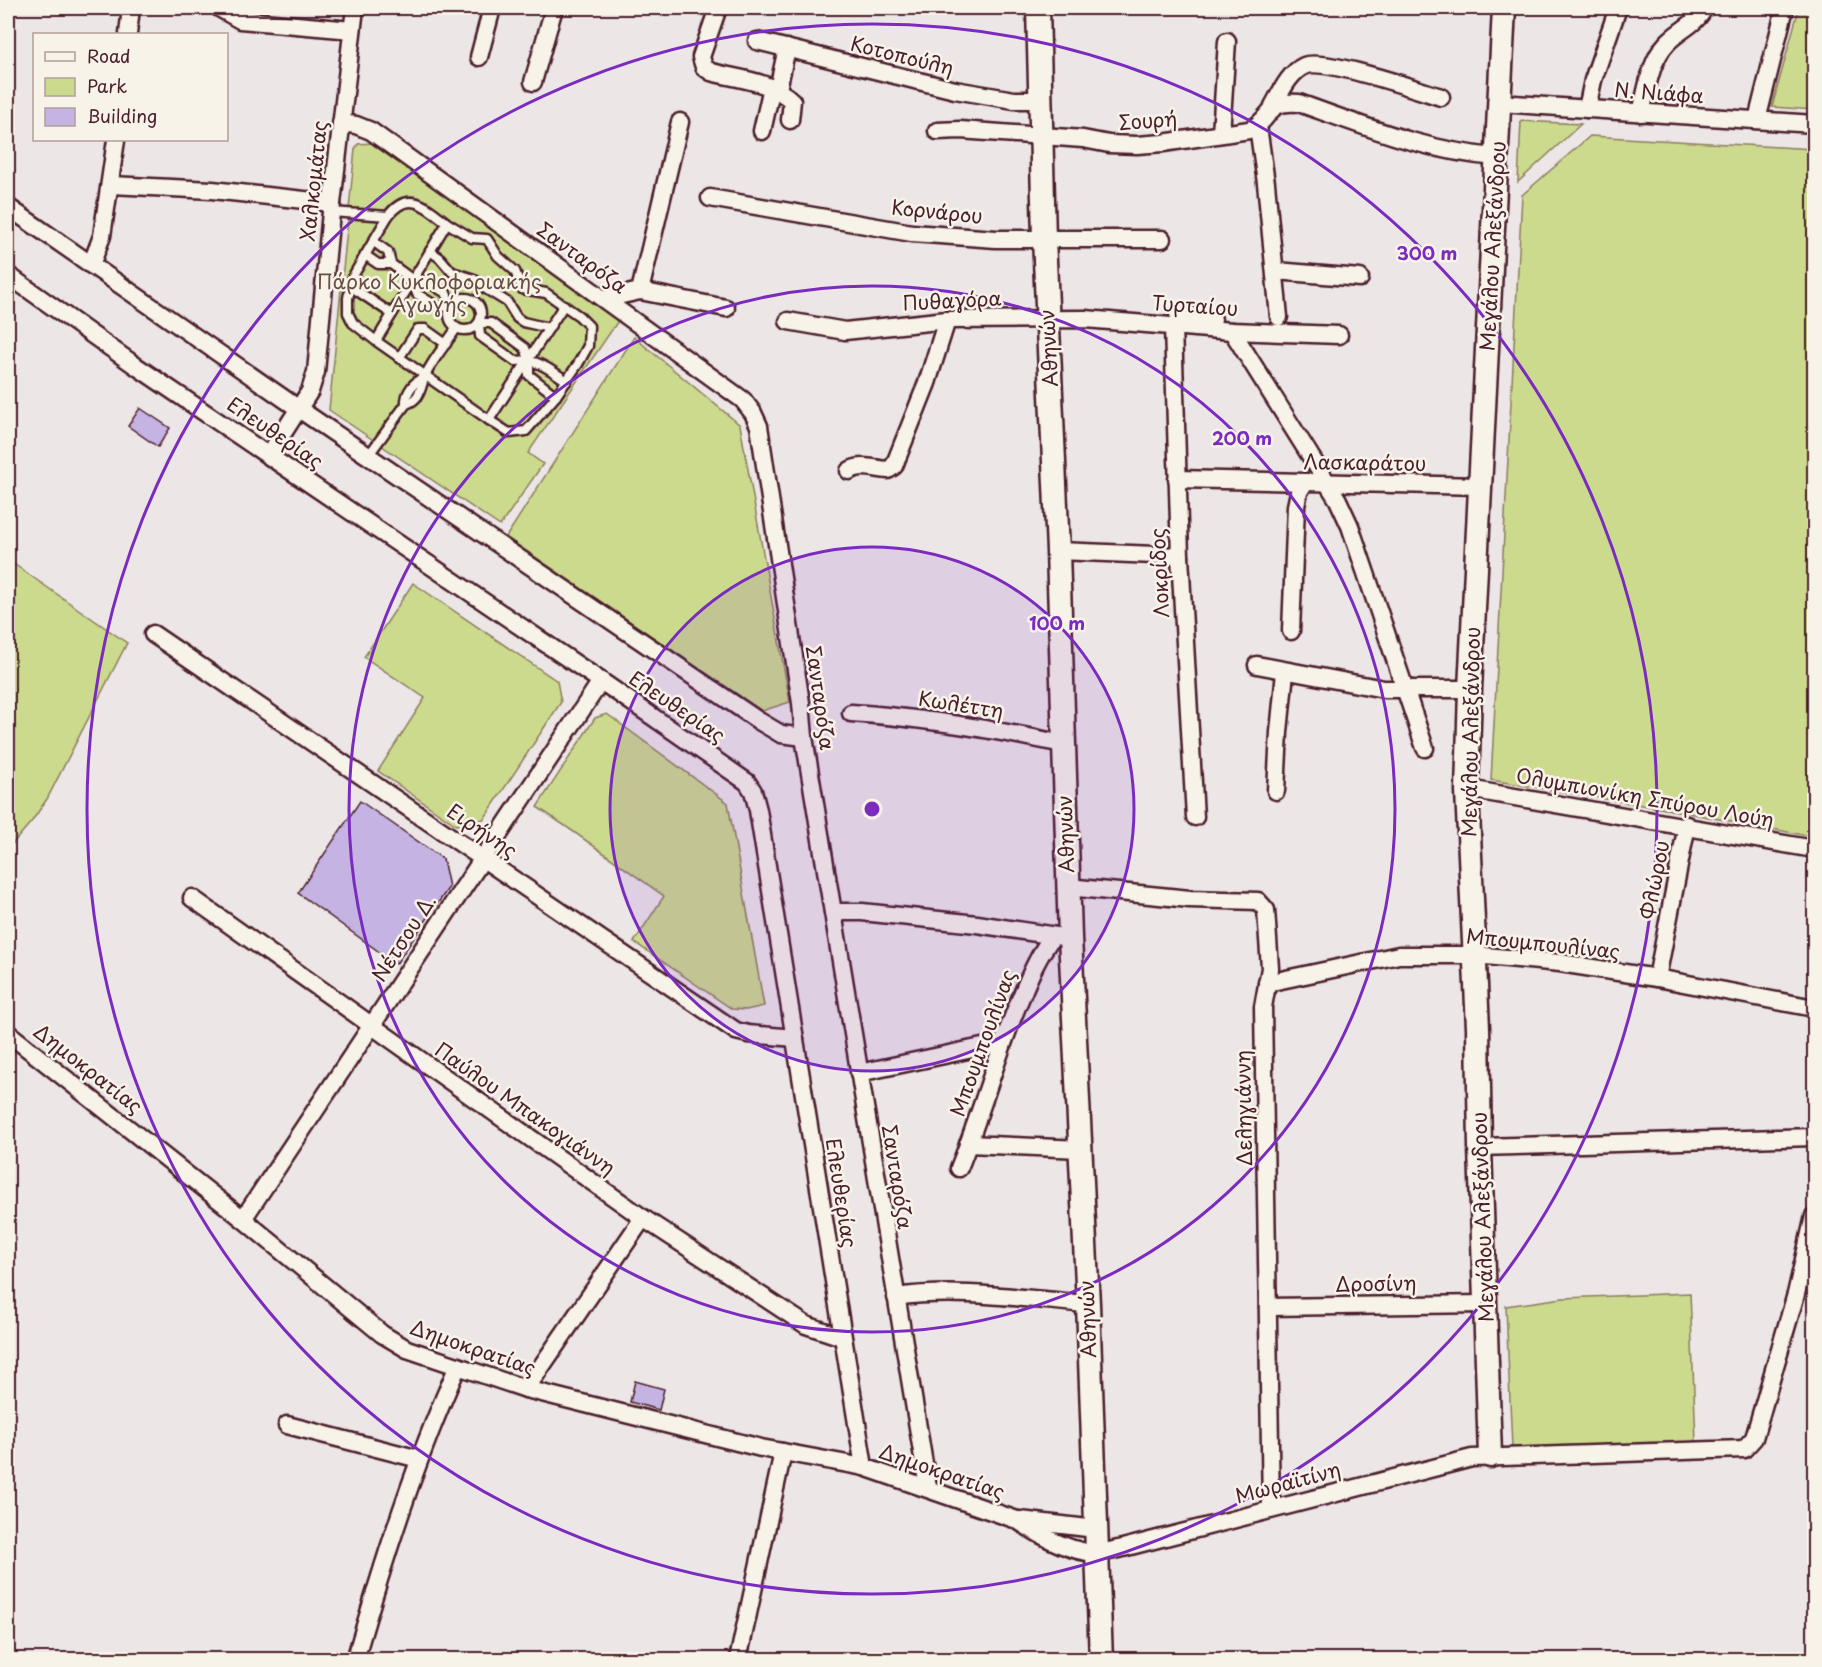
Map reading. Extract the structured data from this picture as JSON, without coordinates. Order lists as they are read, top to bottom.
{
  "streets": {
    "main road": ["Μεγάλου Αλεξάνδρου", "Αθηνών"],
    "street": [
      "Κοτοπούλη",
      "Ν. Νιάφα",
      "Σουρή",
      "Χαλκομάτας",
      "Κορνάρου",
      "Σανταρόζα",
      "Πυθαγόρα",
      "Τυρταίου",
      "Ελευθερίας",
      "Λασκαράτου",
      "Λοκρίδος",
      "Κωλέττη",
      "Ολυμπιονίκη Σπύρου Λούη",
      "Ειρήνης",
      "Φλώρου",
      "Νέτσου Δ.",
      "Μπουμπουλίνας",
      "Δημοκρατίας",
      "Δεληγιάννη",
      "Παύλου Μπακογιάννη",
      "Δροσίνη",
      "Μωραϊτίνη"
    ]
  },
  "crossings": [
    ["Κοτοπούλη", "Αθηνών"],
    ["Ν. Νιάφα", "Μεγάλου Αλεξάνδρου"],
    ["Σουρή", "Αθηνών"],
    ["Χαλκομάτας", "Σανταρόζα"],
    ["Χαλκομάτας", "Ελευθερίας"],
    ["Κορνάρου", "Αθηνών"],
    ["Μεγάλου Αλεξάνδρου", "Λασκαράτου"],
    ["Μεγάλου Αλεξάνδρου", "Ολυμπιονίκη Σπύρου Λούη"],
    ["Μεγάλου Αλεξάνδρου", "Μπουμπουλίνας"],
    ["Μεγάλου Αλεξάνδρου", "Δροσίνη"],
    ["Μεγάλου Αλεξάνδρου", "Μωραϊτίνη"],
    ["Σανταρόζα", "Ελευθερίας"],
    ["Σανταρόζα", "Δημοκρατίας"],
    ["Πυθαγόρα", "Τυρταίου"],
    ["Πυθαγόρα", "Αθηνών"],
    ["Τυρταίου", "Αθηνών"],
    ["Τυρταίου", "Λοκρίδος"],
    ["Αθηνών", "Κωλέττη"],
    ["Αθηνών", "Μπουμπουλίνας"],
    ["Αθηνών", "Δημοκρατίας"],
    ["Αθηνών", "Δεληγιάννη"],
    ["Αθηνών", "Μωραϊτίνη"],
    ["Ελευθερίας", "Ειρήνης"],
    ["Ελευθερίας", "Νέτσου Δ."],
    ["Ελευθερίας", "Δημοκρατίας"],
    ["Ελευθερίας", "Παύλου Μπακογιάννη"],
    ["Λασκαράτου", "Λοκρίδος"],
    ["Ολυμπιονίκη Σπύρου Λούη", "Φλώρου"],
    ["Ειρήνης", "Νέτσου Δ."],
    ["Φλώρου", "Μπουμπουλίνας"],
    ["Νέτσου Δ.", "Δημοκρατίας"],
    ["Νέτσου Δ.", "Παύλου Μπακογιάννη"],
    ["Μπουμπουλίνας", "Δεληγιάννη"],
    ["Δημοκρατίας", "Μωραϊτίνη"],
    ["Δεληγιάννη", "Δροσίνη"],
    ["Δεληγιάννη", "Μωραϊτίνη"]
  ],
  "parks": ["Πάρκο Κυκλοφοριακής Αγωγής"],
  "legend": ["Road", "Park", "Building"],
  "rings": ["300 m", "200 m", "100 m"]
}
